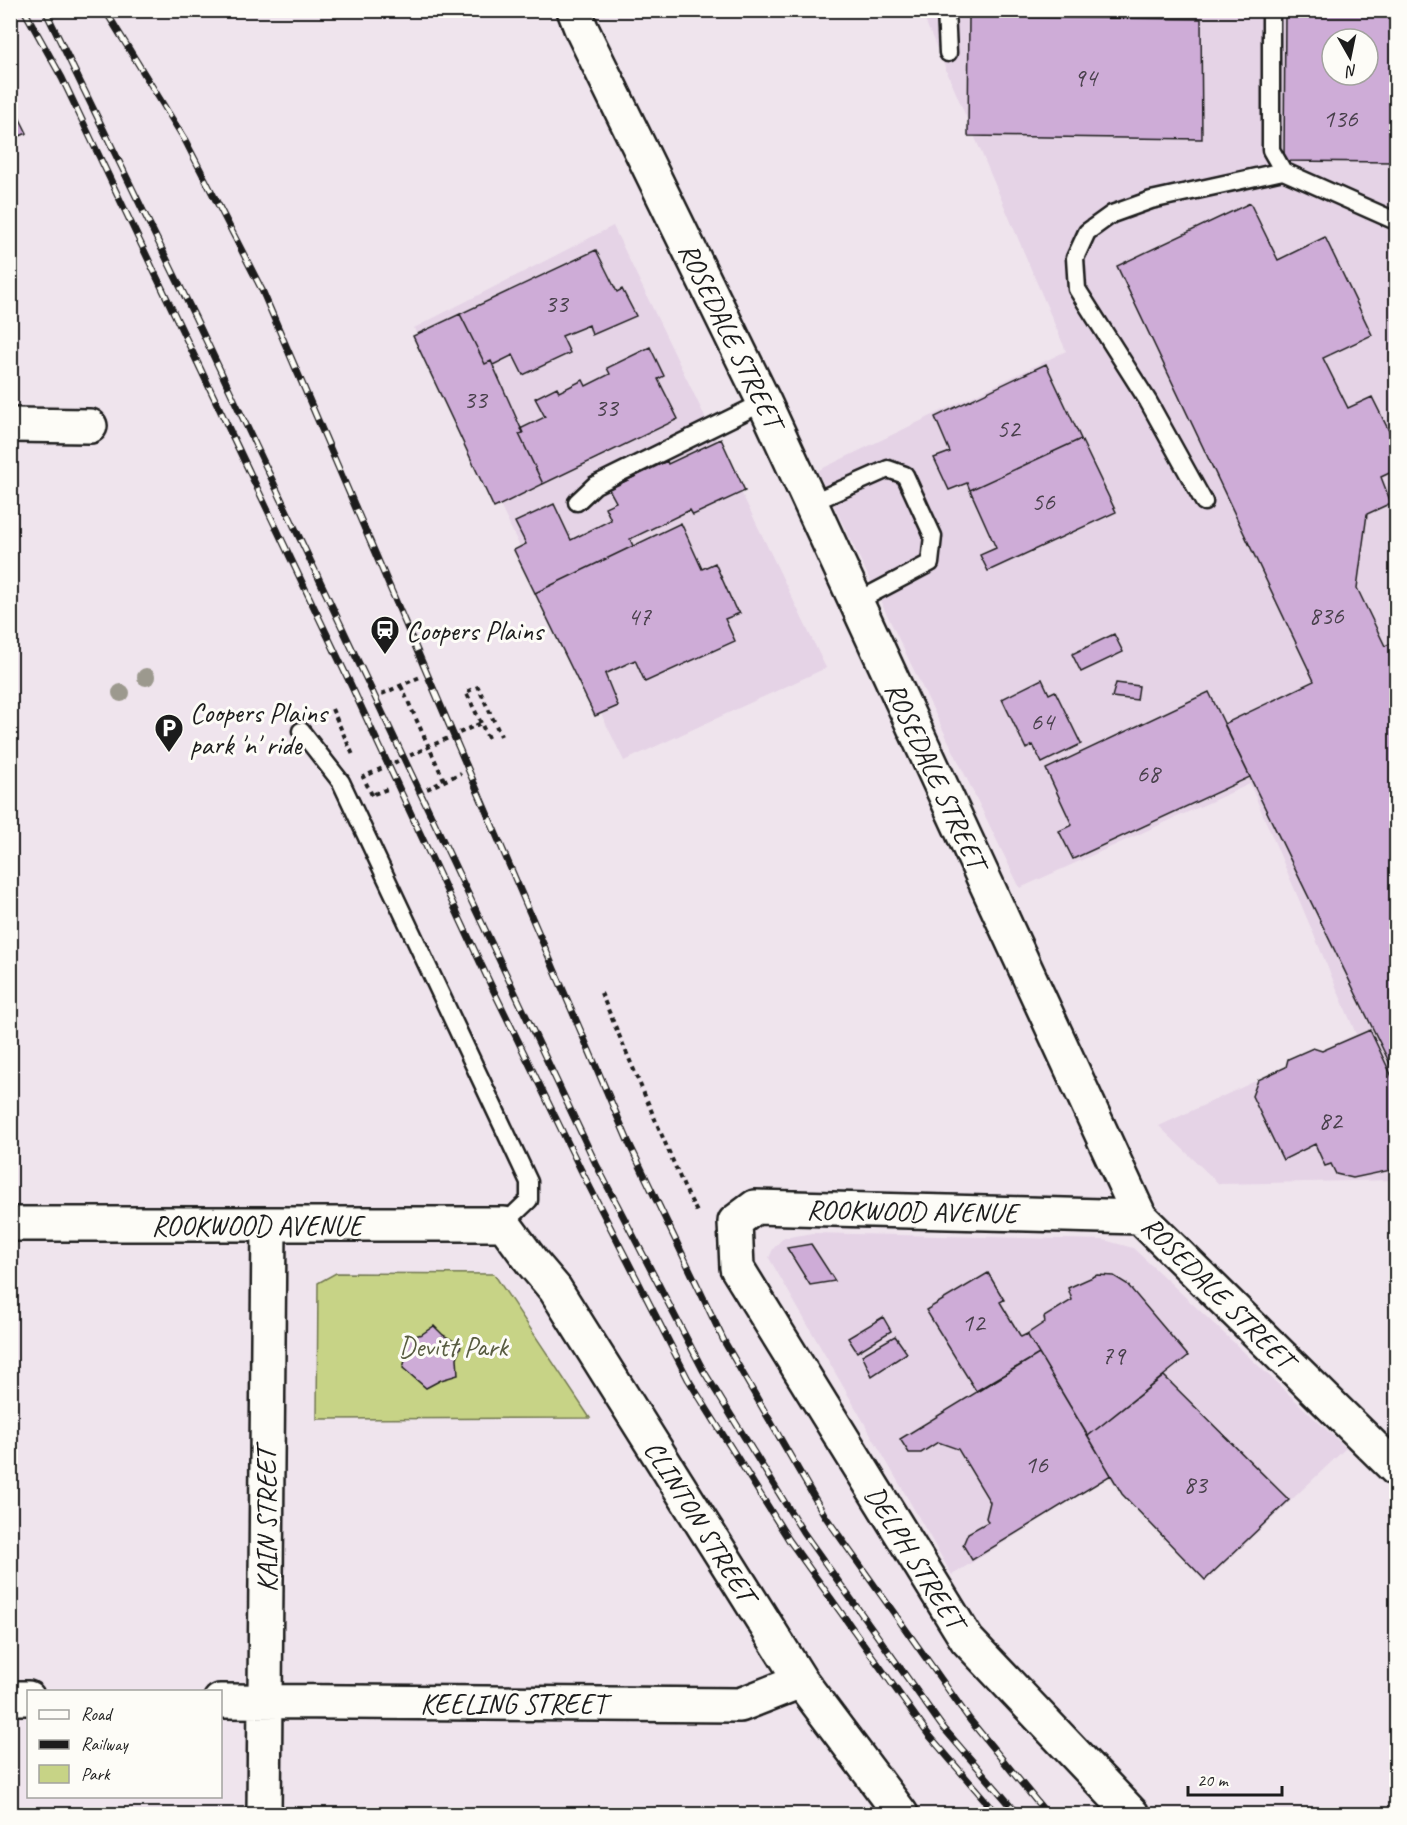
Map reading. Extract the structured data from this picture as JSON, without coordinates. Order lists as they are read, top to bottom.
{
  "streets": {
    "street": [
      "ROSEDALE STREET",
      "ROOKWOOD AVENUE",
      "KAIN STREET",
      "CLINTON STREET",
      "DELPH STREET",
      "KEELING STREET"
    ]
  },
  "crossings": [
    ["ROSEDALE STREET", "ROOKWOOD AVENUE"],
    ["ROOKWOOD AVENUE", "KAIN STREET"],
    ["ROOKWOOD AVENUE", "CLINTON STREET"],
    ["ROOKWOOD AVENUE", "DELPH STREET"],
    ["KAIN STREET", "KEELING STREET"],
    ["CLINTON STREET", "KEELING STREET"]
  ],
  "parks": ["Devitt Park"],
  "places": {
    "station": ["Coopers Plains"],
    "parking": ["Coopers Plains park 'n' ride"]
  },
  "house_numbers": [
    "94",
    "136",
    "33",
    "33",
    "33",
    "52",
    "56",
    "836",
    "47",
    "64",
    "68",
    "82",
    "12",
    "79",
    "16",
    "83"
  ],
  "legend": ["Road", "Railway", "Park"],
  "scale_bar": "20 m",
  "north": "bottom"
}
